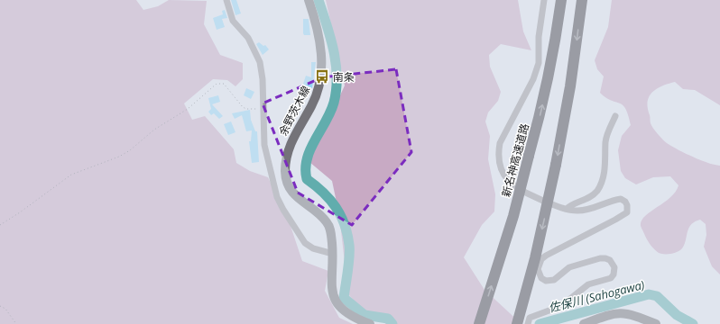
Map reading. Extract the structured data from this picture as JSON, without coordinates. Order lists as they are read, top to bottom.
{
  "streets": {
    "highway": ["新名神高速道路"],
    "main road": ["余野茨木線"]
  },
  "water": ["佐保川 (Sahogawa)"],
  "places": {
    "bus stop": ["南条"]
  }
}
